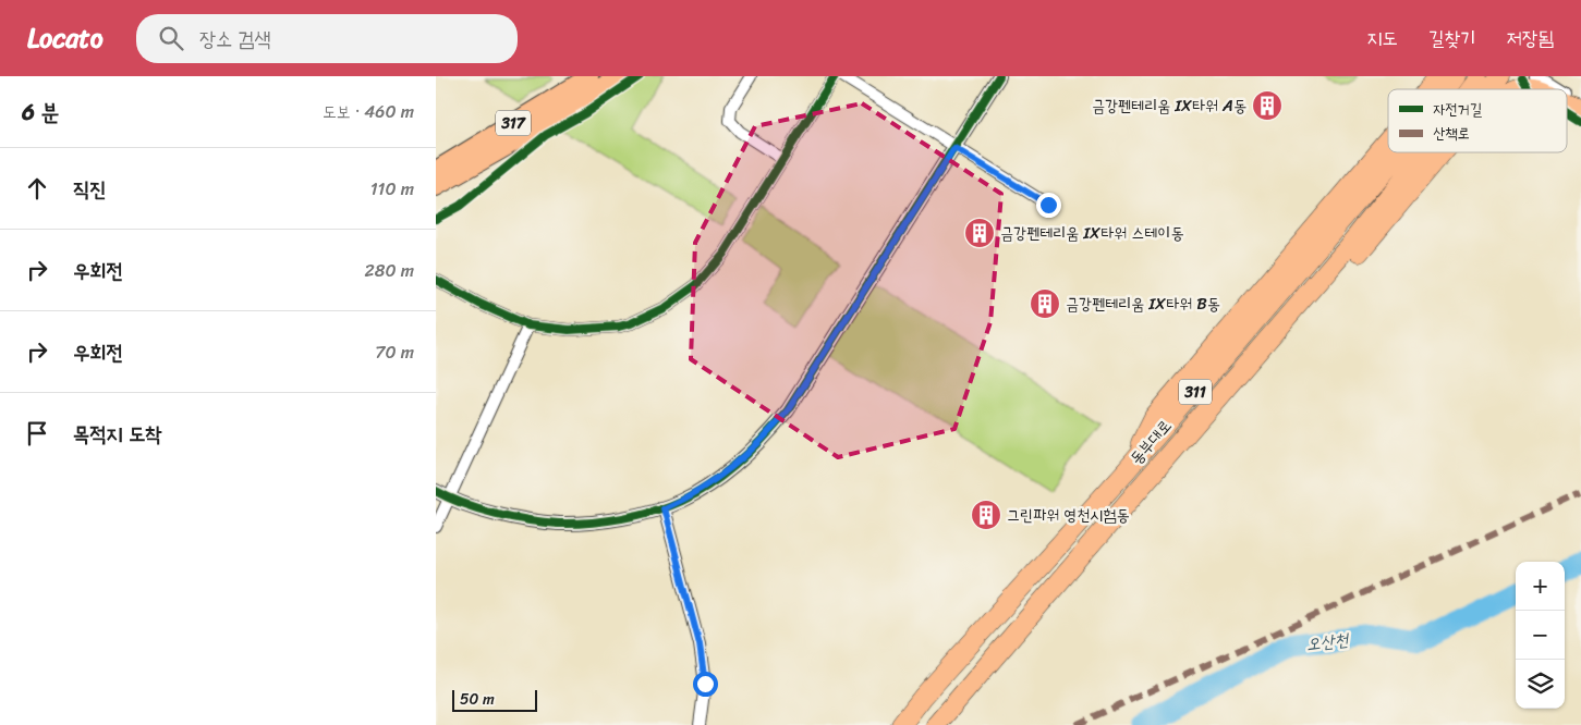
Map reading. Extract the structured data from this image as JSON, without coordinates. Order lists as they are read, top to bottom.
{
  "streets": {
    "highway": ["311", "동부대로"],
    "main road": ["317"]
  },
  "water": ["오산천"],
  "places": {
    "building": [
      "금강펜테리움 IX타워 A동",
      "금강펜테리움 IX타워 스테이동",
      "금강펜테리움 IX타워 B동",
      "그린파워 영천시험동"
    ]
  },
  "legend": ["자전거길", "산책로"],
  "scale_bar": "50 m",
  "page": {
    "header": "Locato",
    "search": "장소 검색",
    "nav": ["지도", "길찾기", "저장됨"],
    "heading": ["6 분", "도보 · 460 m"],
    "list": [
      ["직진", "110 m"],
      ["우회전", "280 m"],
      ["우회전", "70 m"],
      "목적지 도착"
    ],
    "map_buttons": ["+", "−"],
    "scale": "50 m"
  }
}
